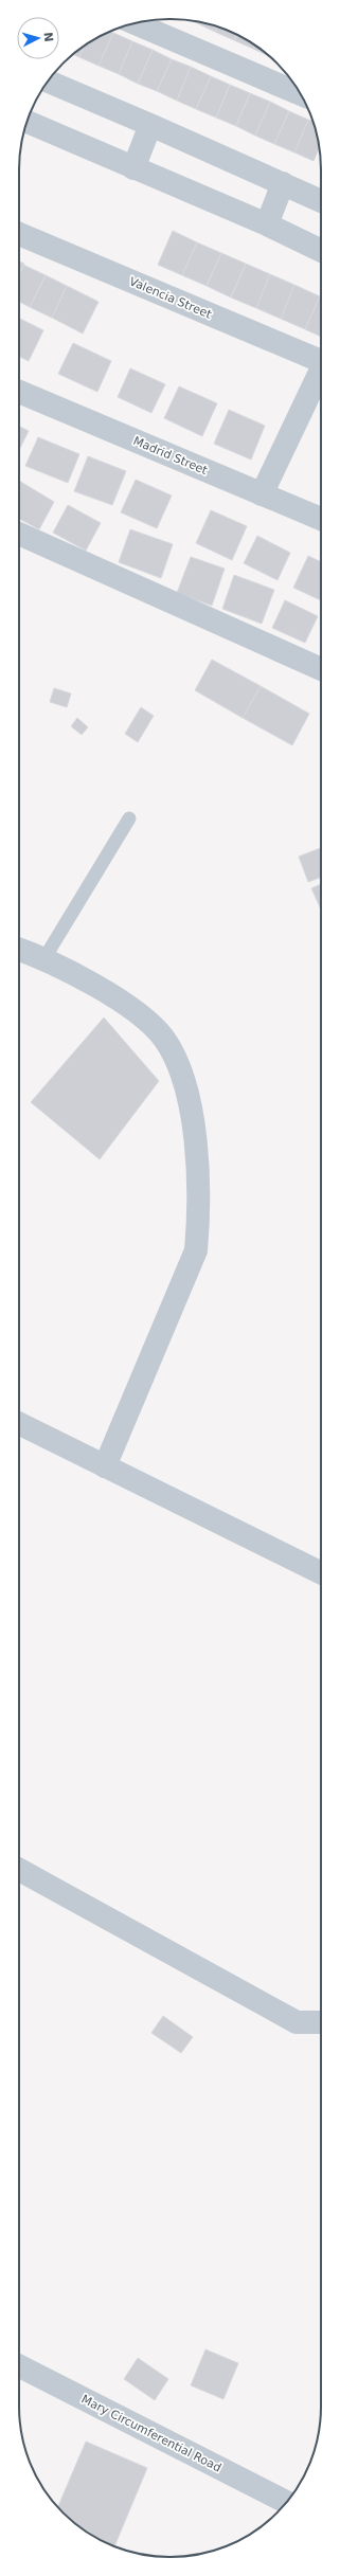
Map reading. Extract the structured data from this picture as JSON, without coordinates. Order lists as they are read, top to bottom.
{
  "streets": {
    "street": ["Valencia Street", "Madrid Street", "Mary Circumferential Road"]
  },
  "north": "right"
}
